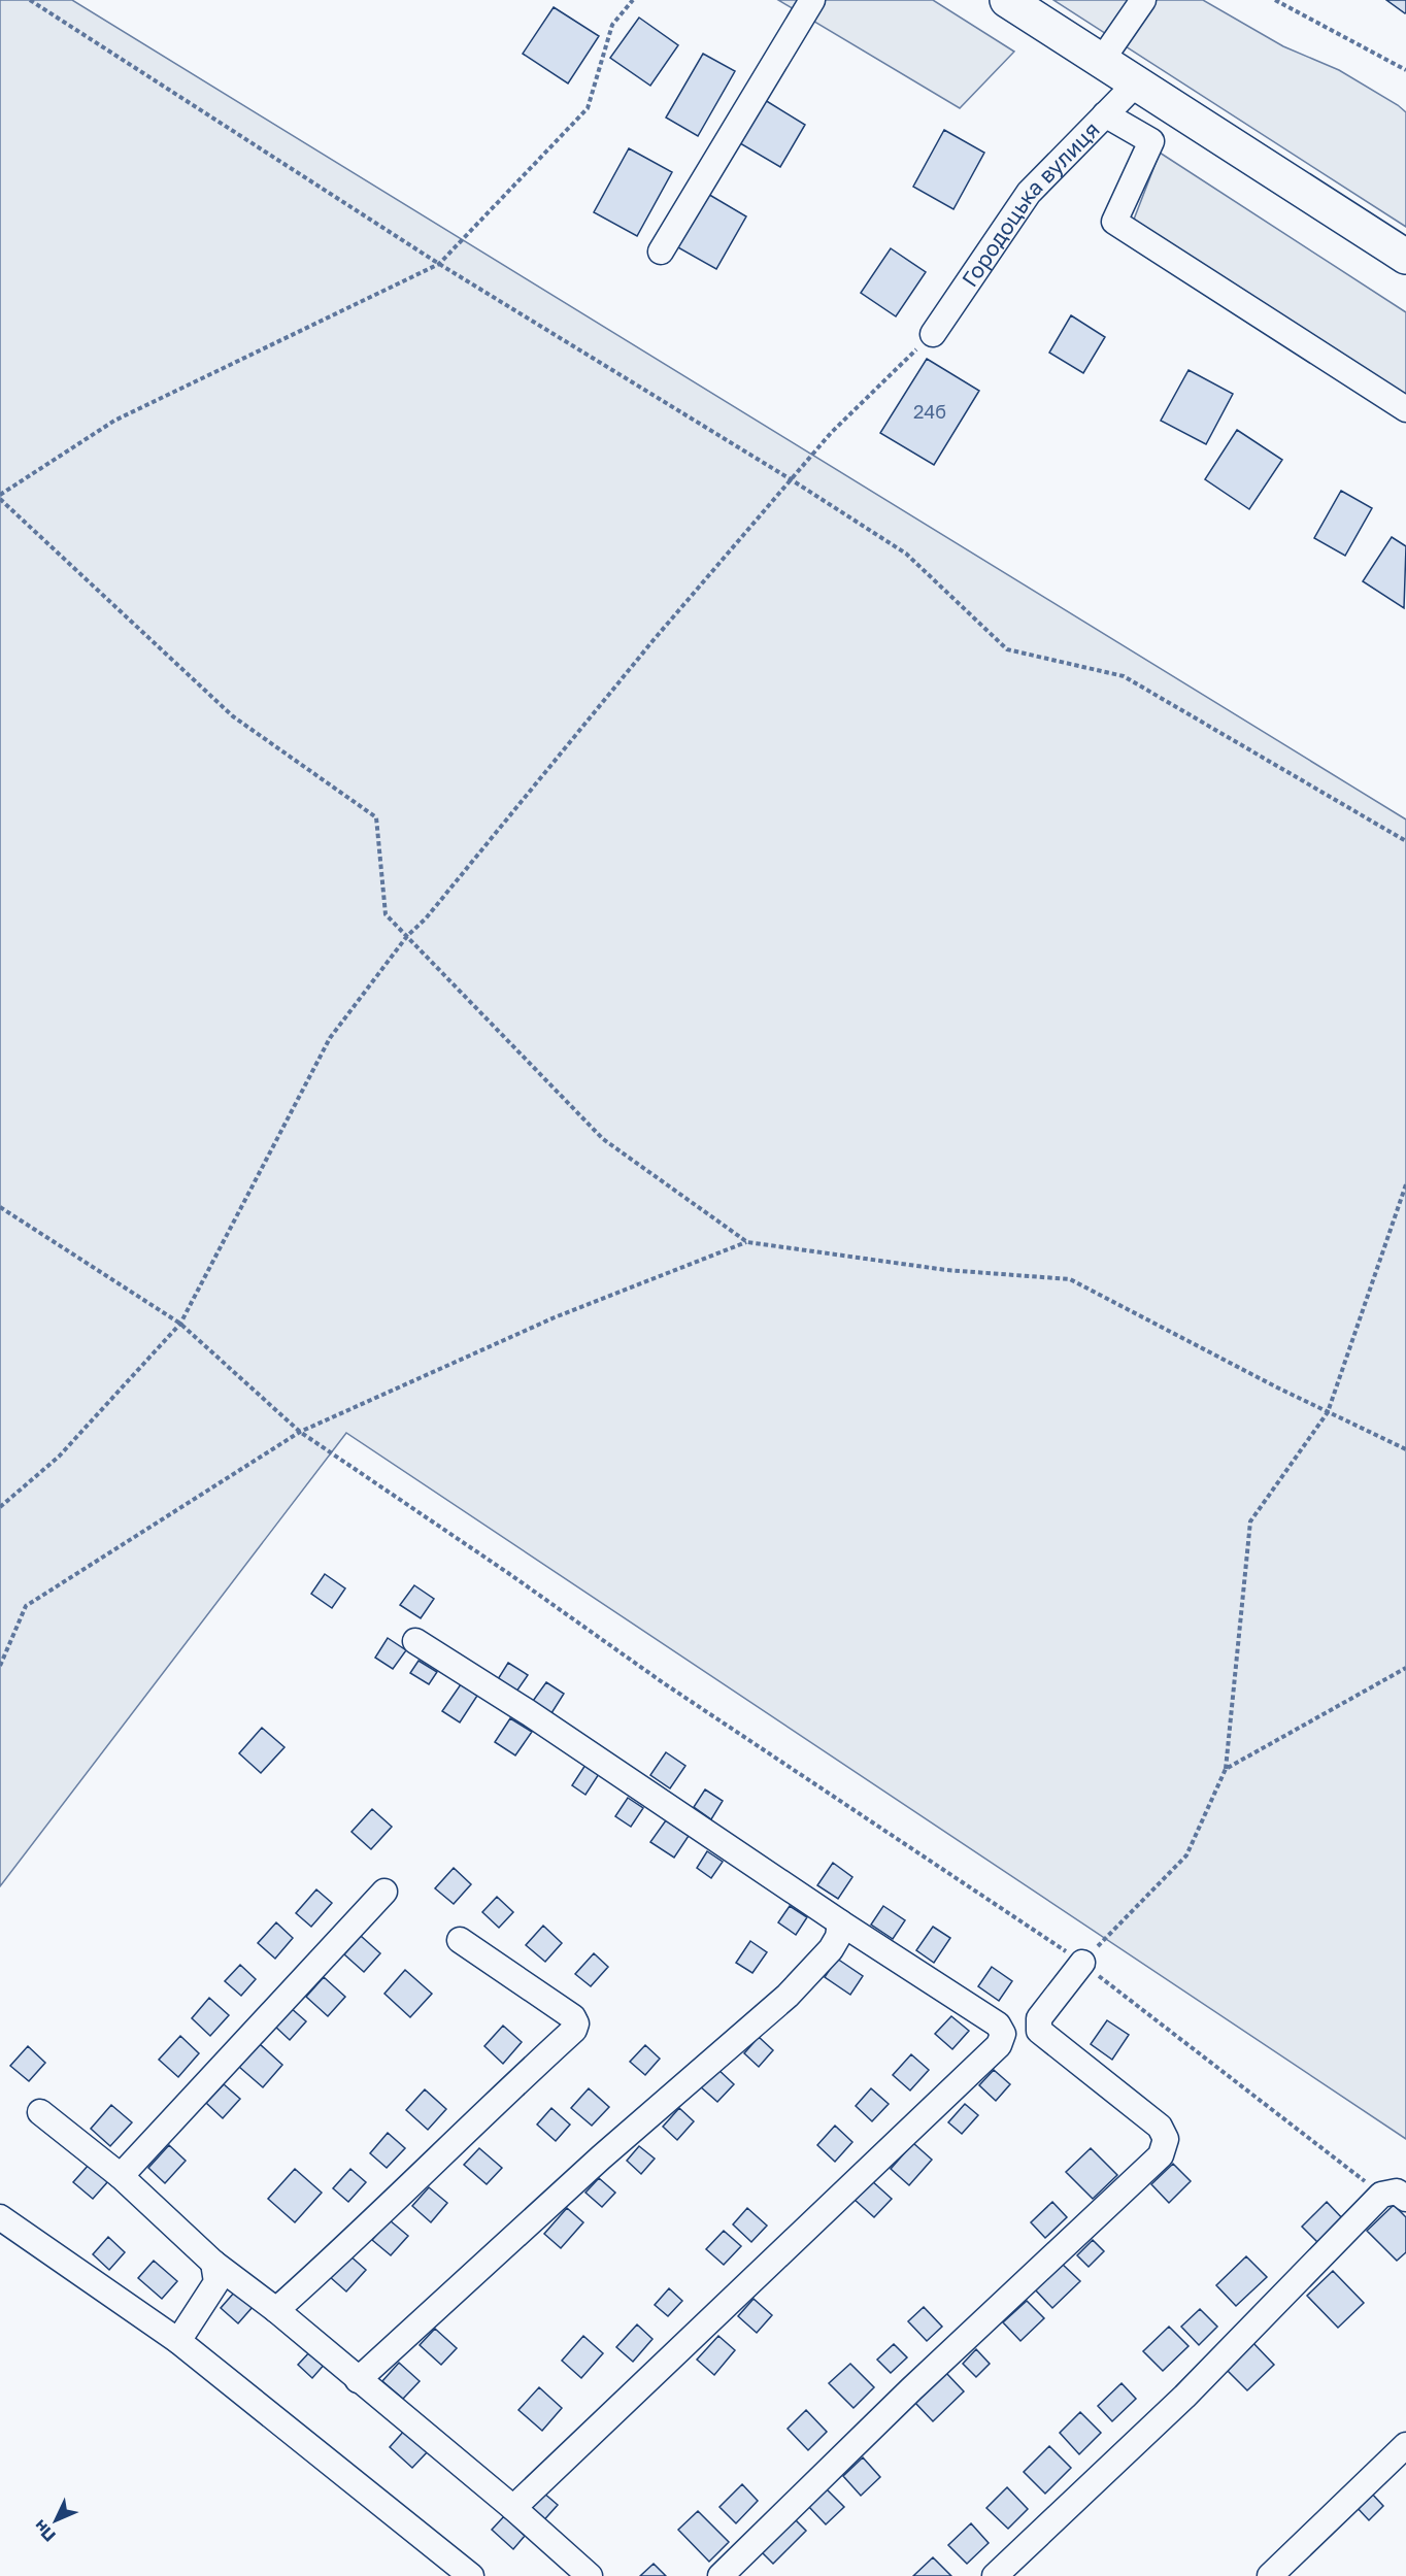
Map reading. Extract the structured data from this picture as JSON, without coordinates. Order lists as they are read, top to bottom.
{
  "streets": {
    "street": ["Городоцька вулиця"]
  },
  "house_numbers": ["24б"],
  "north": "bottom left"
}
